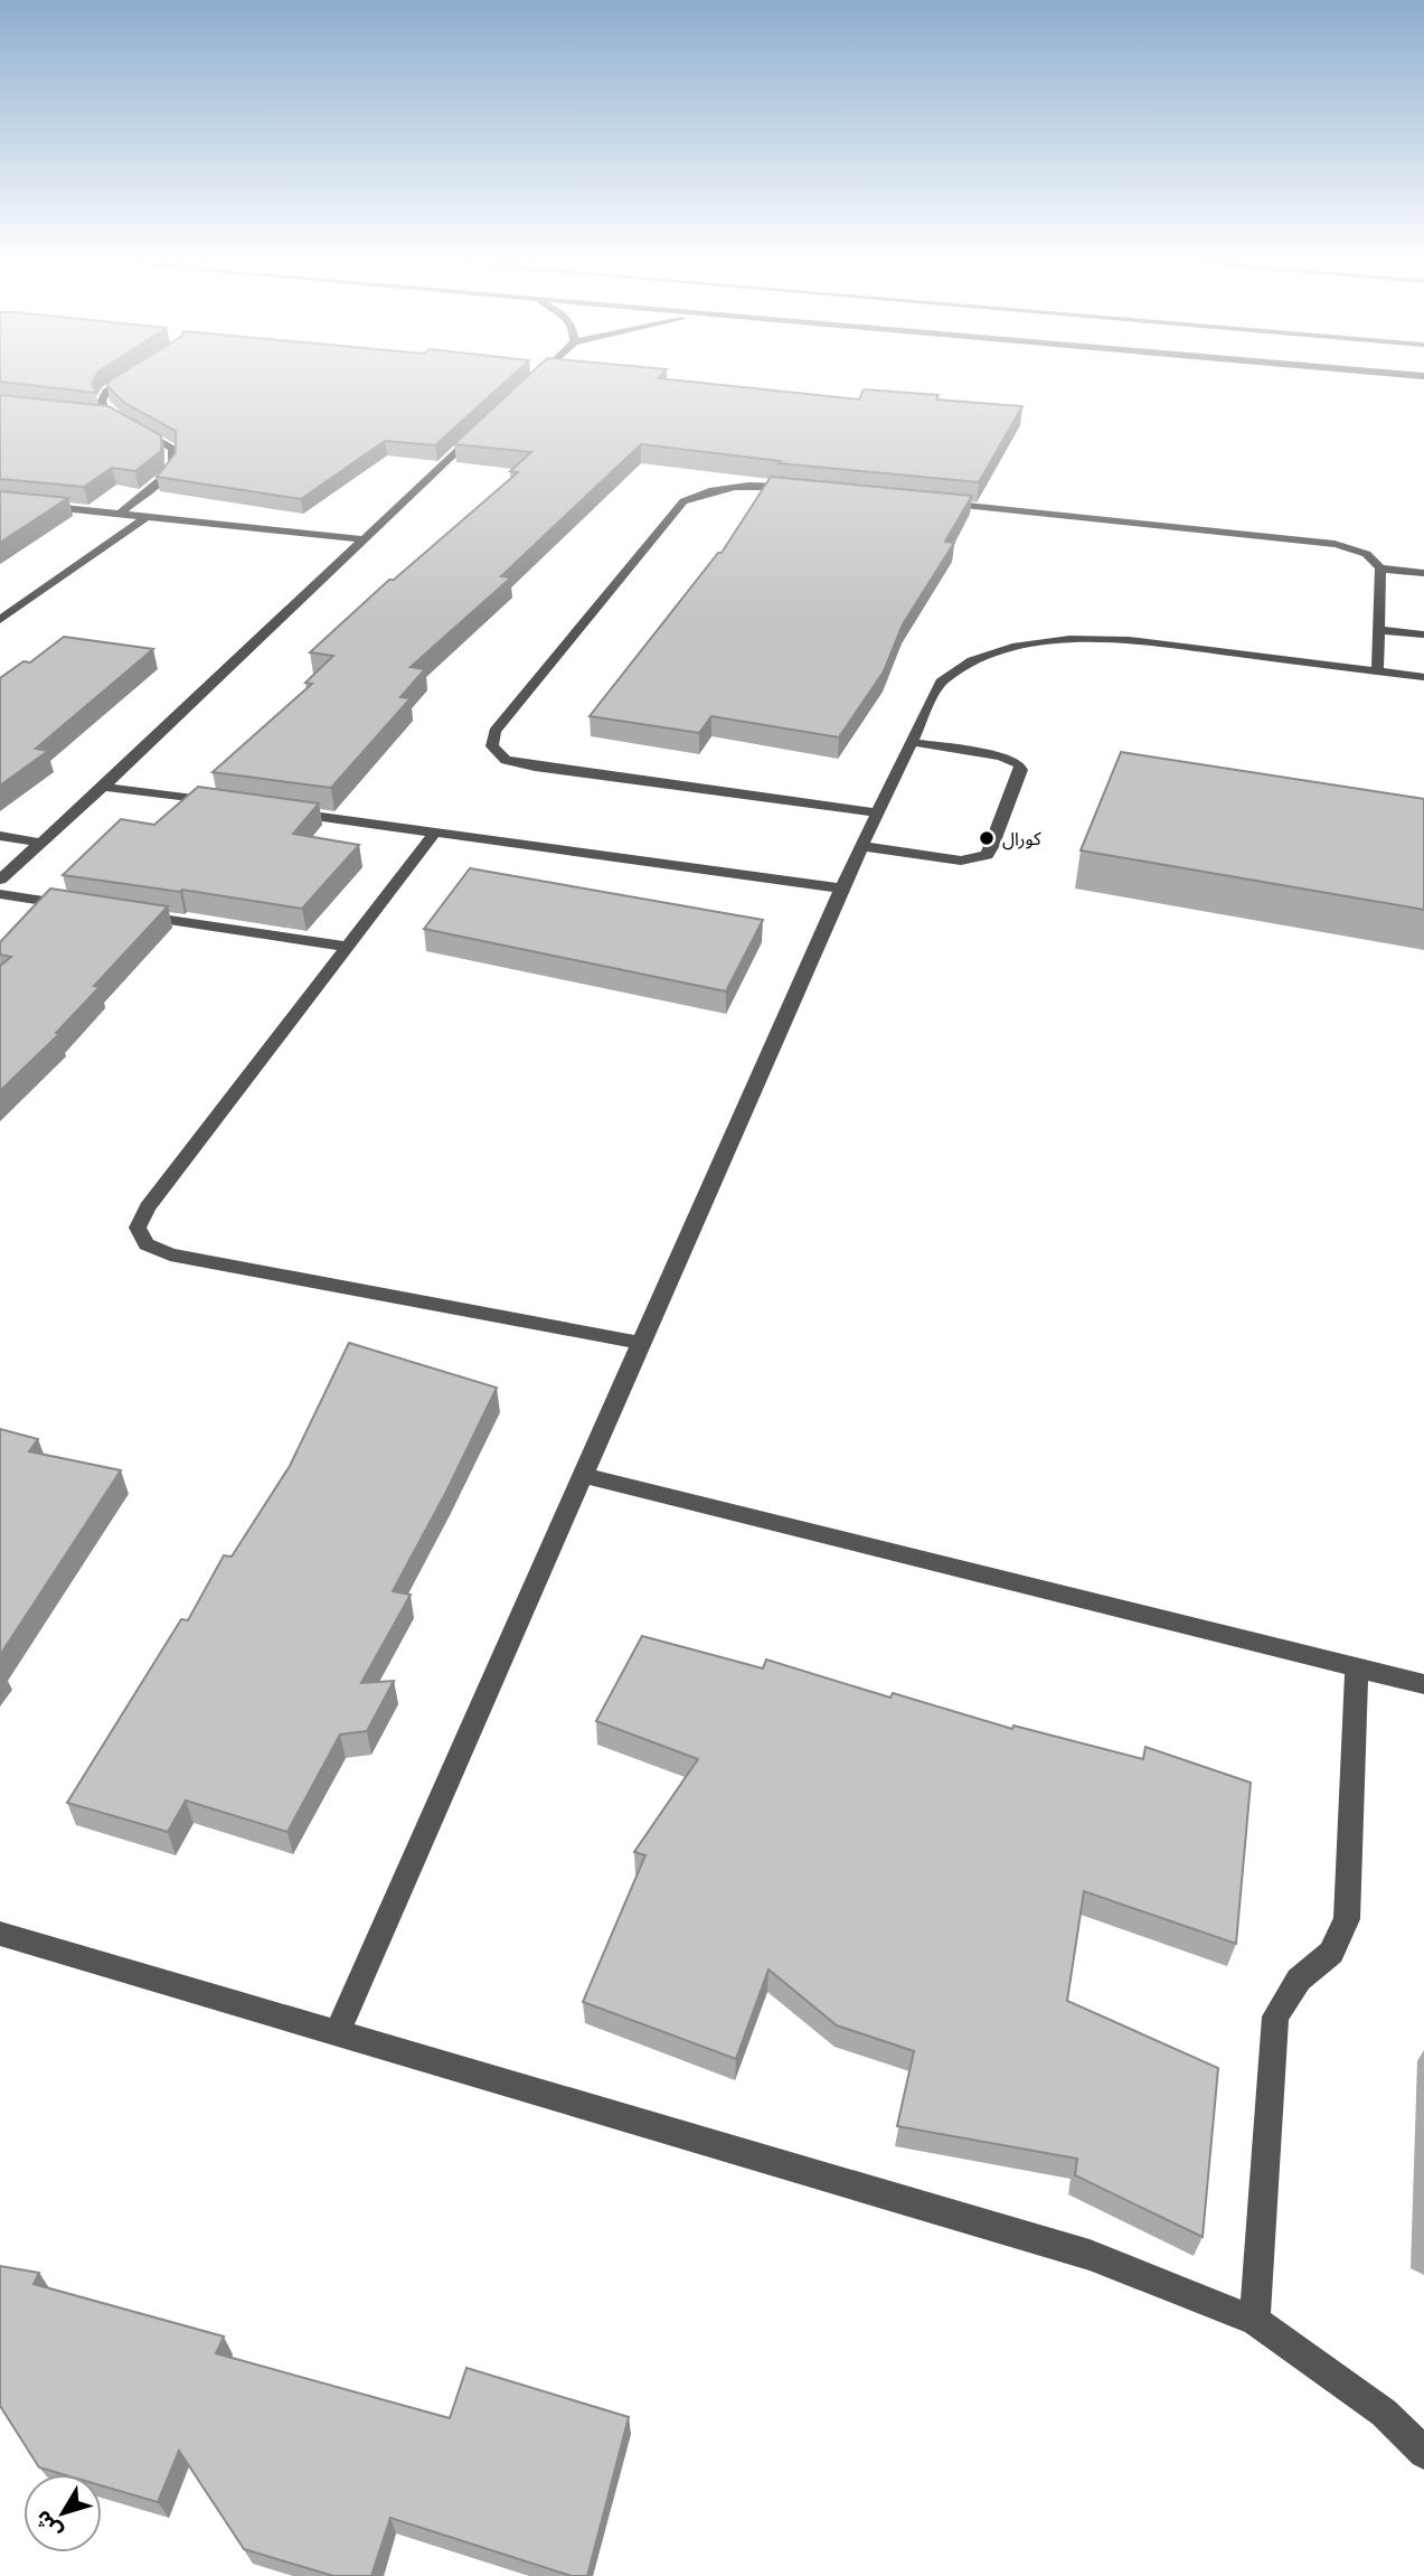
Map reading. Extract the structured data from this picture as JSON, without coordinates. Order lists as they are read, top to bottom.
{
  "places": ["كورال"],
  "north": "bottom left"
}
